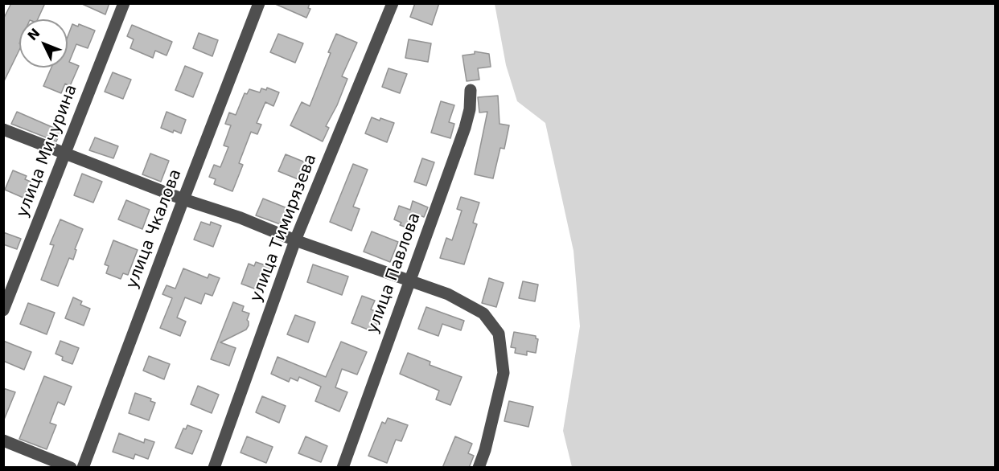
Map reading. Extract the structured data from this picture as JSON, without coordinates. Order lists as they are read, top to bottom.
{
  "streets": {
    "street": [
      "улица Мичурина",
      "улица Тимирязева",
      "улица Чкалова",
      "улица Павлова"
    ]
  },
  "north": "top left"
}
